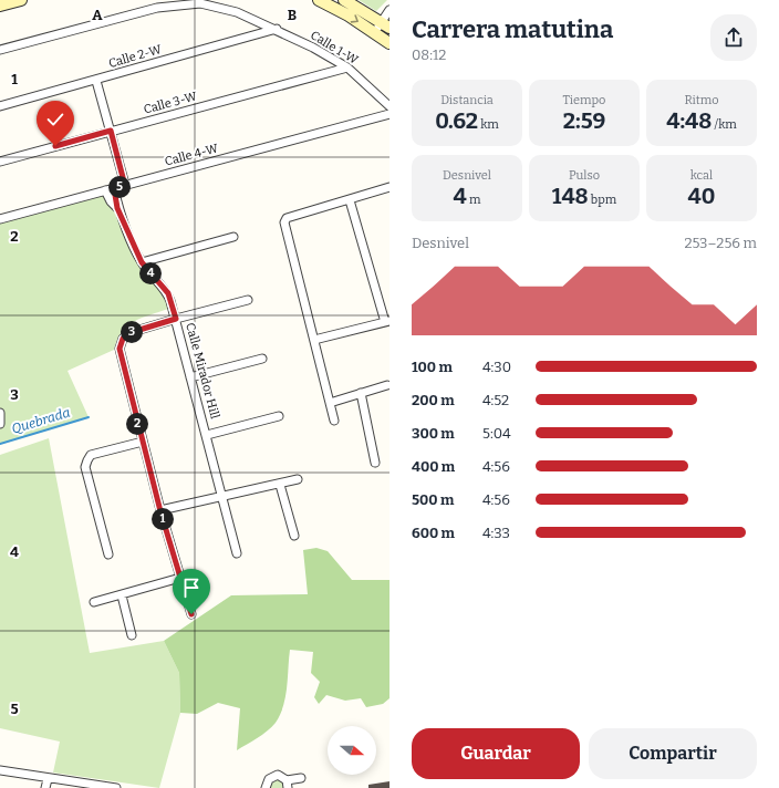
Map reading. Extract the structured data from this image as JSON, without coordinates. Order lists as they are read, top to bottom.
{
  "streets": {
    "street": [
      "Calle 1-W",
      "Calle 2-W",
      "Calle 3-W",
      "Calle 4-W",
      "Calle Mirador Hill"
    ]
  },
  "crossings": [
    ["Calle 1-W", "Calle 2-W"],
    ["Calle 1-W", "Calle 3-W"],
    ["Calle 4-W", "Calle Mirador Hill"]
  ],
  "water": ["Quebrada"],
  "north": "right",
  "page": {
    "heading": ["Carrera matutina", "08:12"],
    "stats": [
      ["Distancia", "0.62 km"],
      ["Tiempo", "2:59"],
      ["Ritmo", "4:48 /km"],
      ["Desnivel", "4 m"],
      ["Pulso", "148 bpm"],
      ["kcal", "40"]
    ],
    "pins": [
      "5",
      "4",
      "3",
      "2",
      "1"
    ],
    "chart": ["Desnivel", "253–256 m"],
    "list": [
      {
        "name": "100 m",
        "note": "4:30"
      },
      {
        "name": "200 m",
        "note": "4:52"
      },
      {
        "name": "300 m",
        "note": "5:04"
      },
      {
        "name": "400 m",
        "note": "4:56"
      },
      {
        "name": "500 m",
        "note": "4:56"
      },
      {
        "name": "600 m",
        "note": "4:33"
      }
    ],
    "buttons": ["Guardar", "Compartir"]
  },
  "grid": {
    "columns": ["A", "B"],
    "rows": [
      "1",
      "2",
      "3",
      "4",
      "5"
    ]
  }
}
